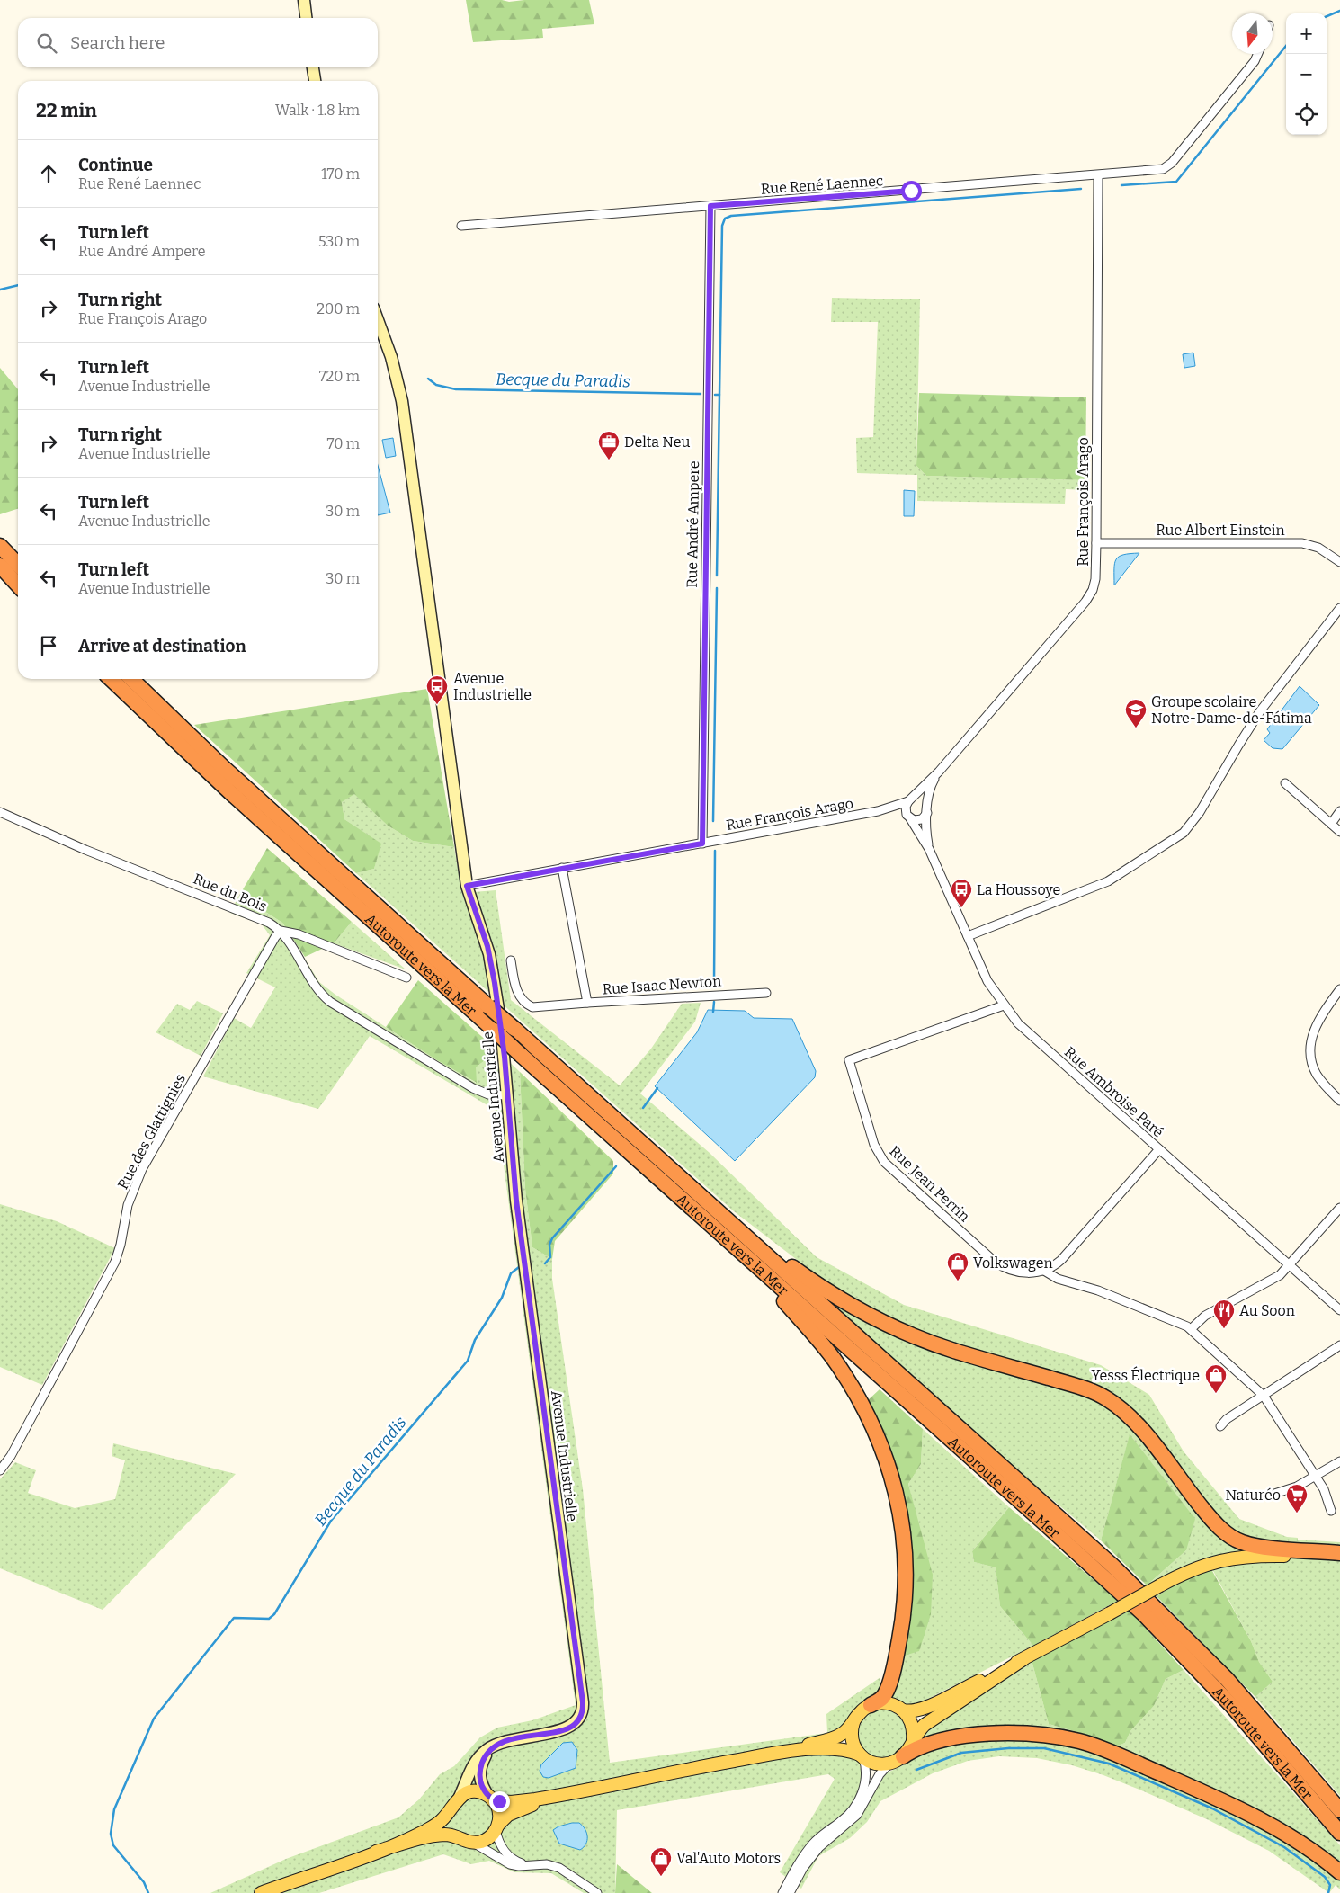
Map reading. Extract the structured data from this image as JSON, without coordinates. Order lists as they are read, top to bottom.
{
  "streets": {
    "highway": ["Autoroute vers la Mer"],
    "street": [
      "Rue René Laennec",
      "Rue François Arago",
      "Rue André Ampere",
      "Rue Albert Einstein",
      "Rue du Bois",
      "Rue Isaac Newton",
      "Rue Ambroise Paré",
      "Avenue Industrielle",
      "Rue des Glattignies",
      "Rue Jean Perrin"
    ]
  },
  "crossings": [
    ["Rue René Laennec", "Rue François Arago"],
    ["Rue René Laennec", "Rue André Ampere"],
    ["Rue François Arago", "Rue André Ampere"],
    ["Rue François Arago", "Rue Albert Einstein"],
    ["Rue François Arago", "Rue Isaac Newton"],
    ["Rue François Arago", "Rue Ambroise Paré"],
    ["Rue François Arago", "Avenue Industrielle"],
    ["Rue du Bois", "Avenue Industrielle"],
    ["Rue du Bois", "Rue des Glattignies"],
    ["Rue Ambroise Paré", "Rue Jean Perrin"]
  ],
  "water": ["Becque du Paradis"],
  "places": {
    "office": ["Delta Neu"],
    "bus stop": ["Avenue Industrielle", "La Houssoye"],
    "school or university": ["Groupe scolaire Notre-Dame-de-Fátima"],
    "shop": ["Volkswagen", "Yesss Électrique", "Val'Auto Motors"],
    "restaurant": ["Au Soon"],
    "supermarket": ["Naturéo"]
  },
  "north": "bottom",
  "page": {
    "map_buttons": ["+", "−"],
    "search": "Search here",
    "heading": ["22 min", "Walk · 1.8 km"],
    "list": [
      ["Continue", "Rue René Laennec", "170 m"],
      ["Turn left", "Rue André Ampere", "530 m"],
      ["Turn right", "Rue François Arago", "200 m"],
      ["Turn left", "Avenue Industrielle", "720 m"],
      ["Turn right", "Avenue Industrielle", "70 m"],
      ["Turn left", "Avenue Industrielle", "30 m"],
      ["Turn left", "Avenue Industrielle", "30 m"],
      "Arrive at destination"
    ]
  }
}
